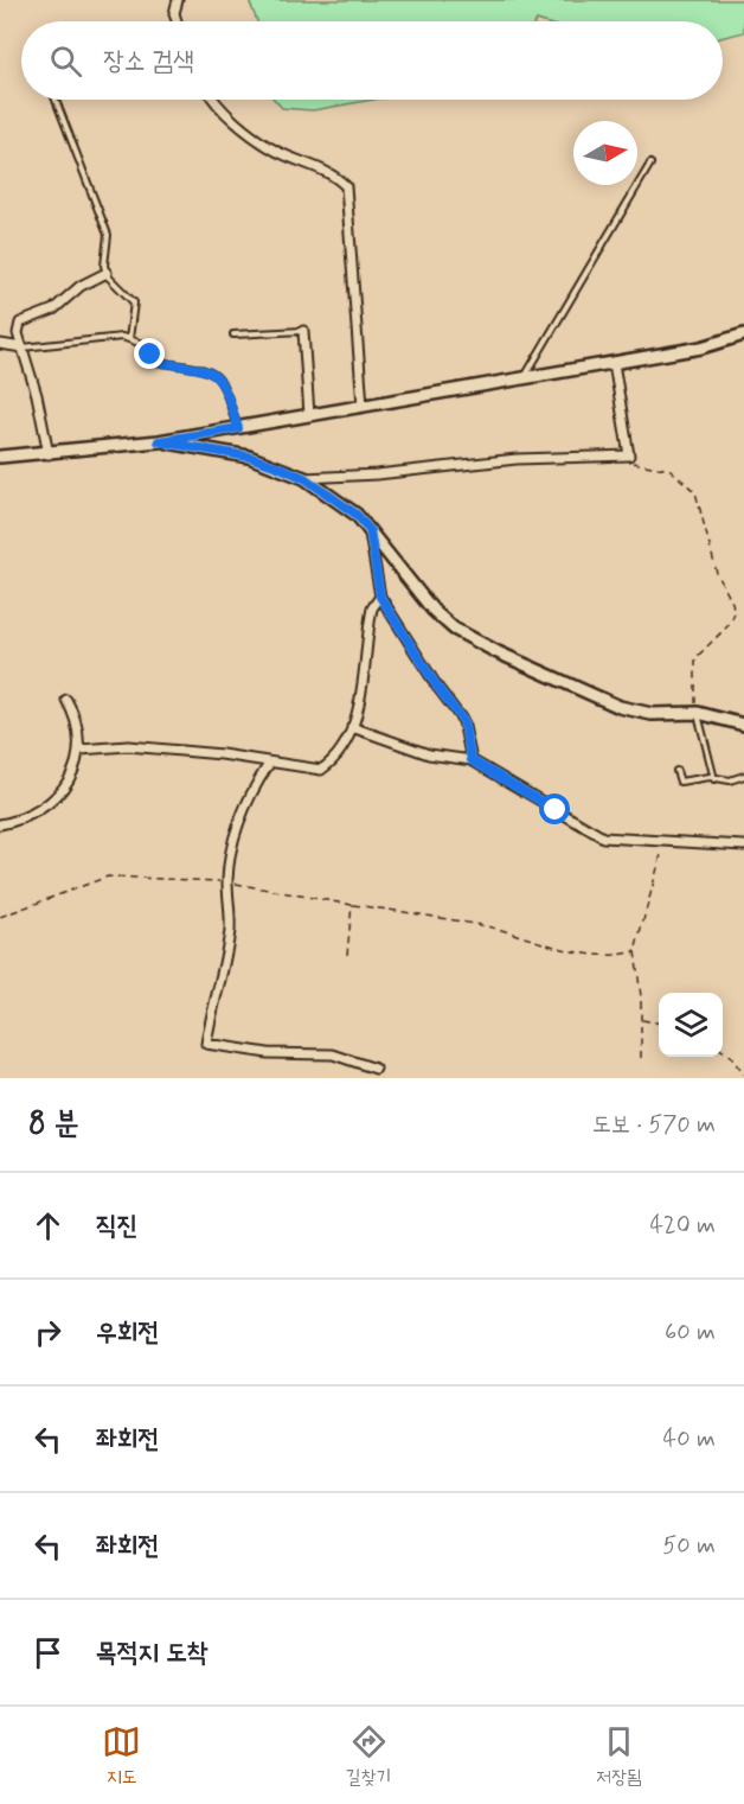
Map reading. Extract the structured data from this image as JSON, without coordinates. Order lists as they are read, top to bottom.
{
  "north": "right",
  "page": {
    "search": "장소 검색",
    "heading": ["8 분", "도보 · 570 m"],
    "list": [
      ["직진", "420 m"],
      ["우회전", "60 m"],
      ["좌회전", "40 m"],
      ["좌회전", "50 m"],
      "목적지 도착"
    ],
    "nav": ["지도", "길찾기", "저장됨"]
  }
}
